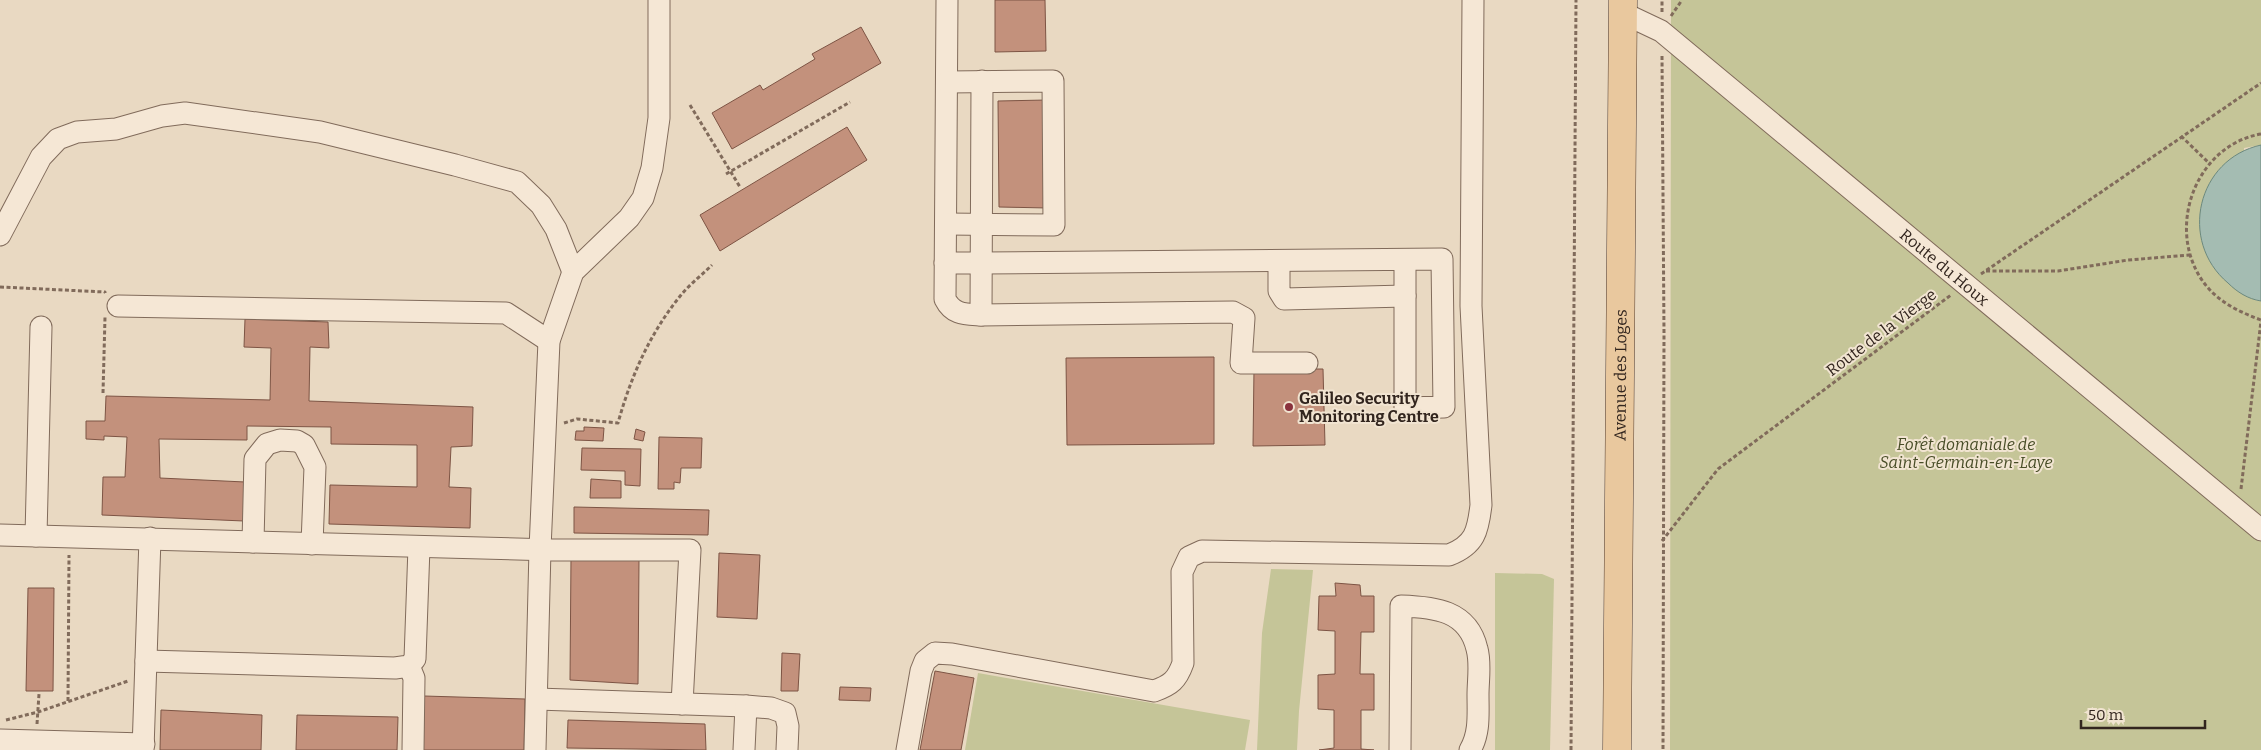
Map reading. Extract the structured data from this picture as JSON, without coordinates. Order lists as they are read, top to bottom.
{
  "streets": {
    "main road": ["Avenue des Loges"],
    "street": ["Route du Houx"],
    "path": ["Route de la Vierge"]
  },
  "crossings": [
    ["Route du Houx", "Route de la Vierge"],
    ["Route du Houx", "Avenue des Loges"]
  ],
  "parks": ["Forêt domaniale de Saint-Germain-en-Laye"],
  "places": ["Galileo Security Monitoring Centre"],
  "scale_bar": "50 m"
}
